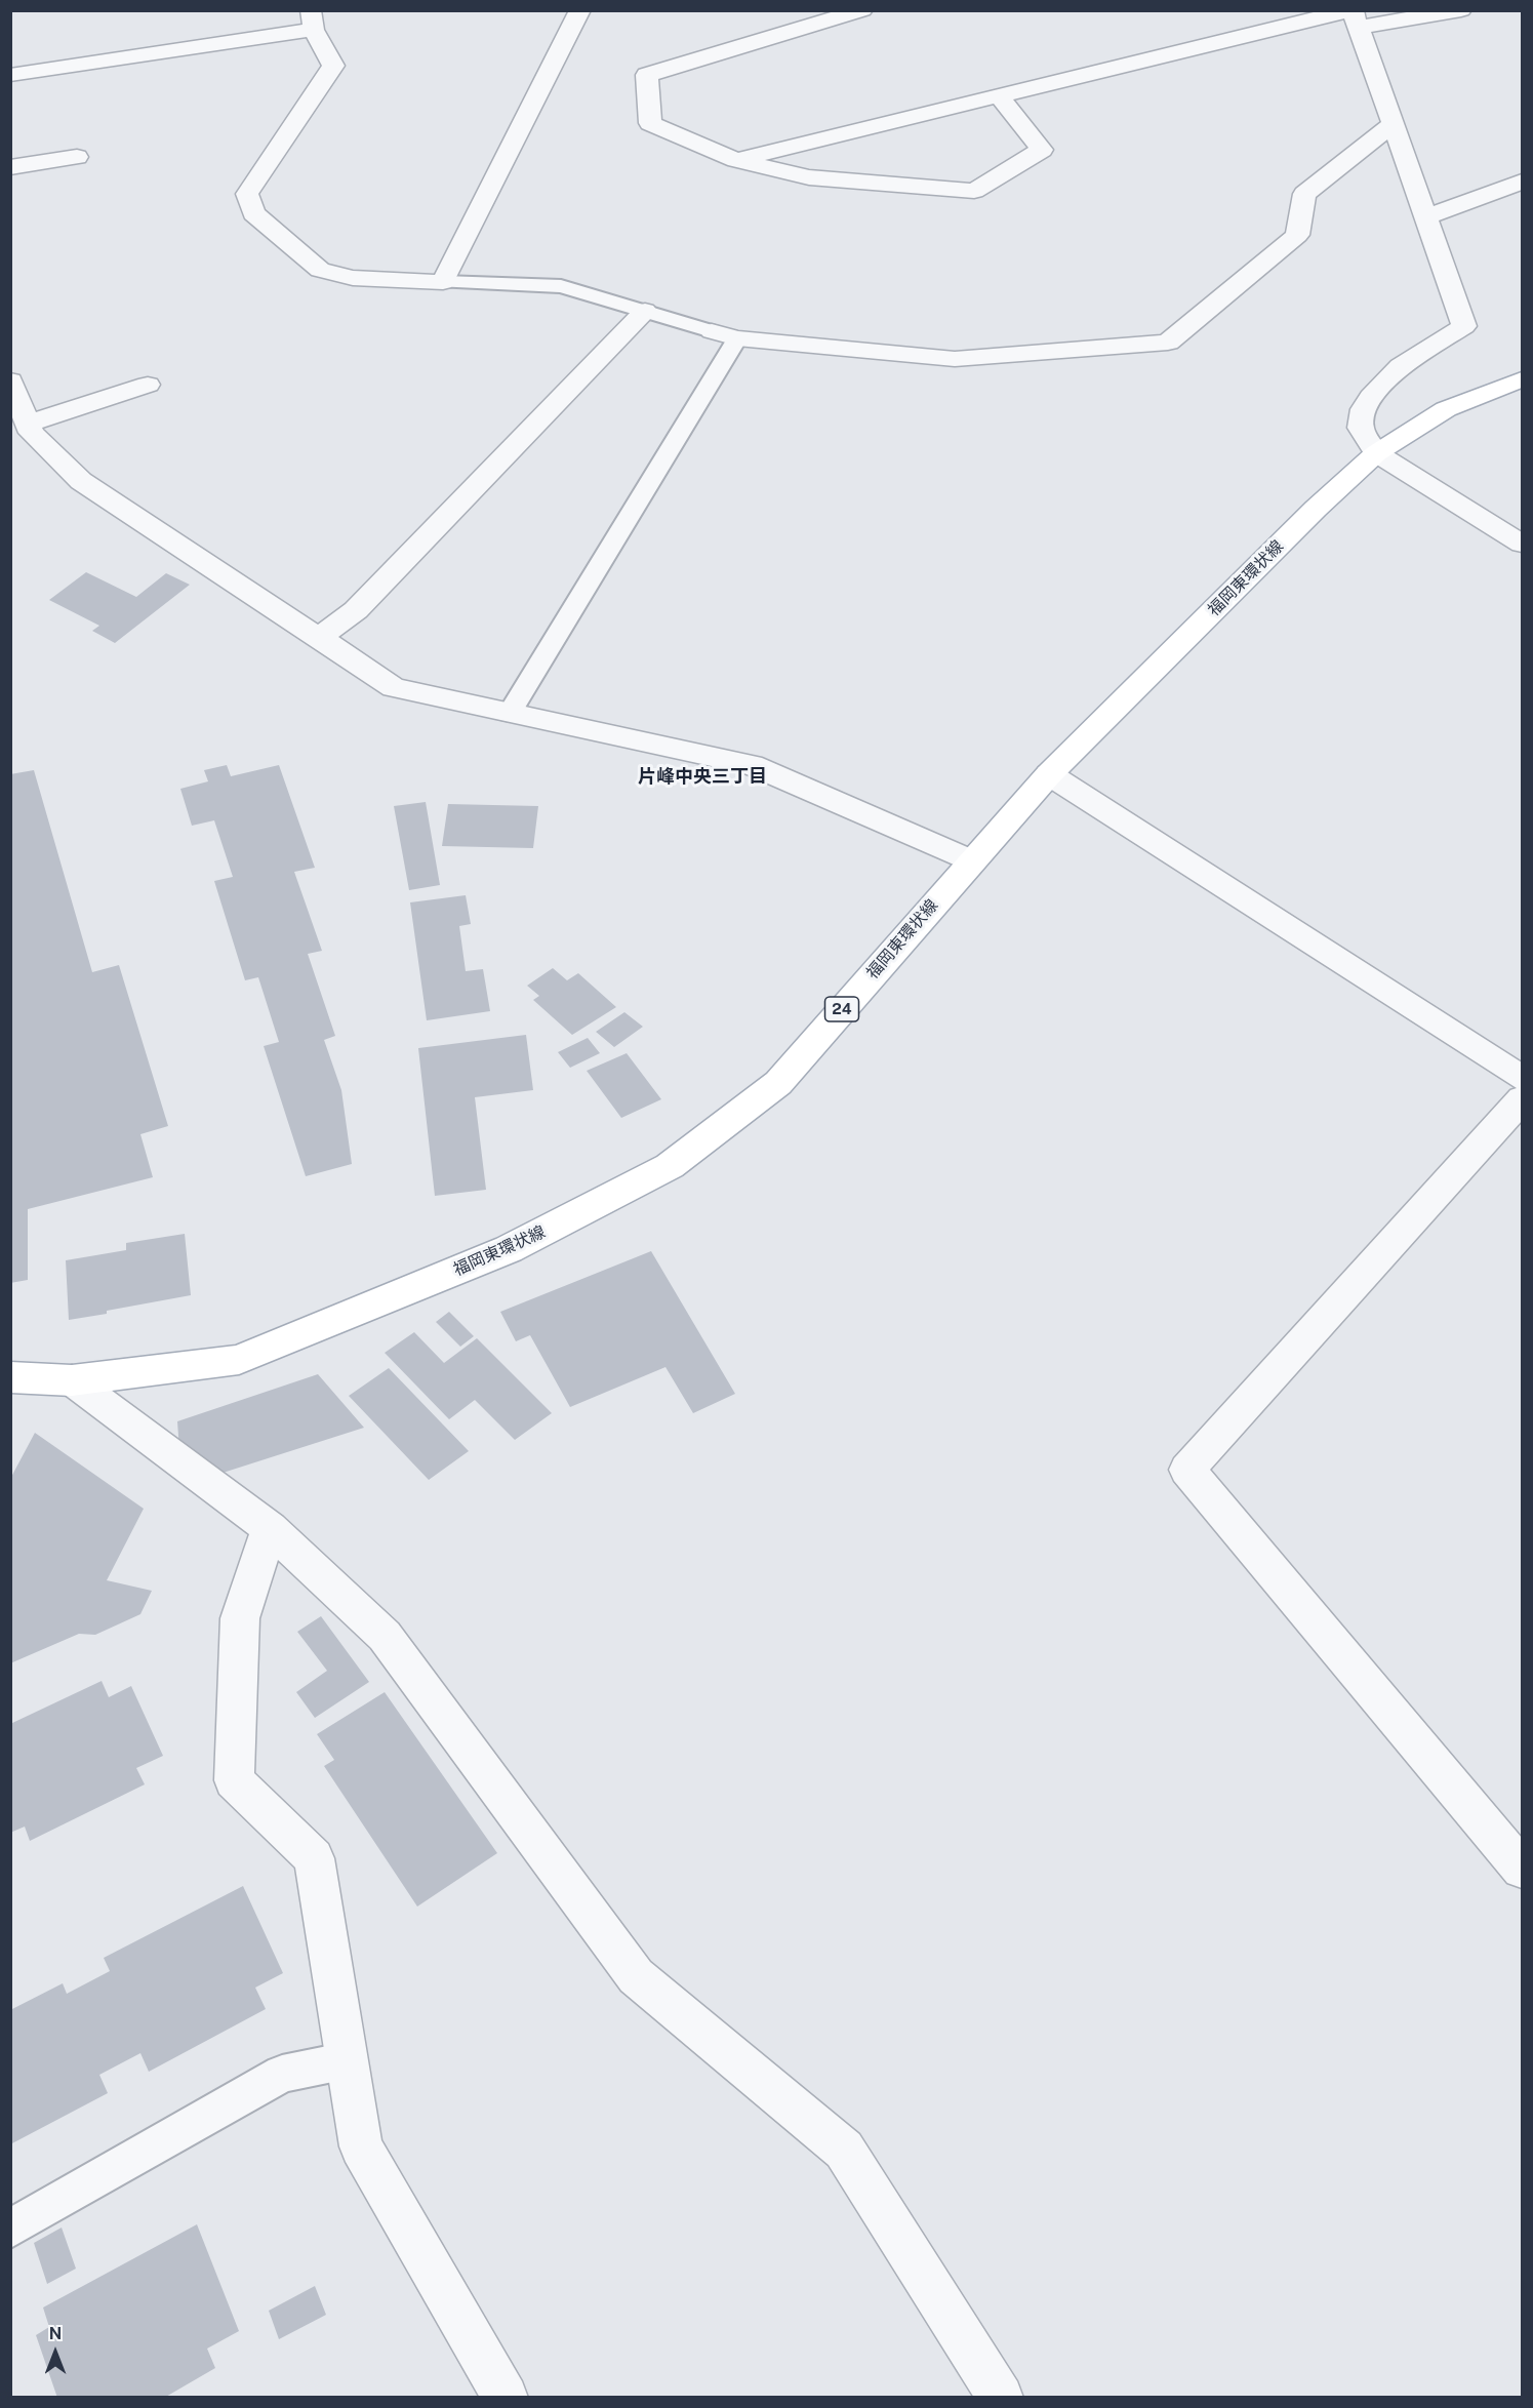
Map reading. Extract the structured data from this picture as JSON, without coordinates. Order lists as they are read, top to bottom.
{
  "streets": {
    "main road": ["福岡東環状線", "24"]
  },
  "districts": ["片峰中央三丁目"],
  "north": "top"
}
